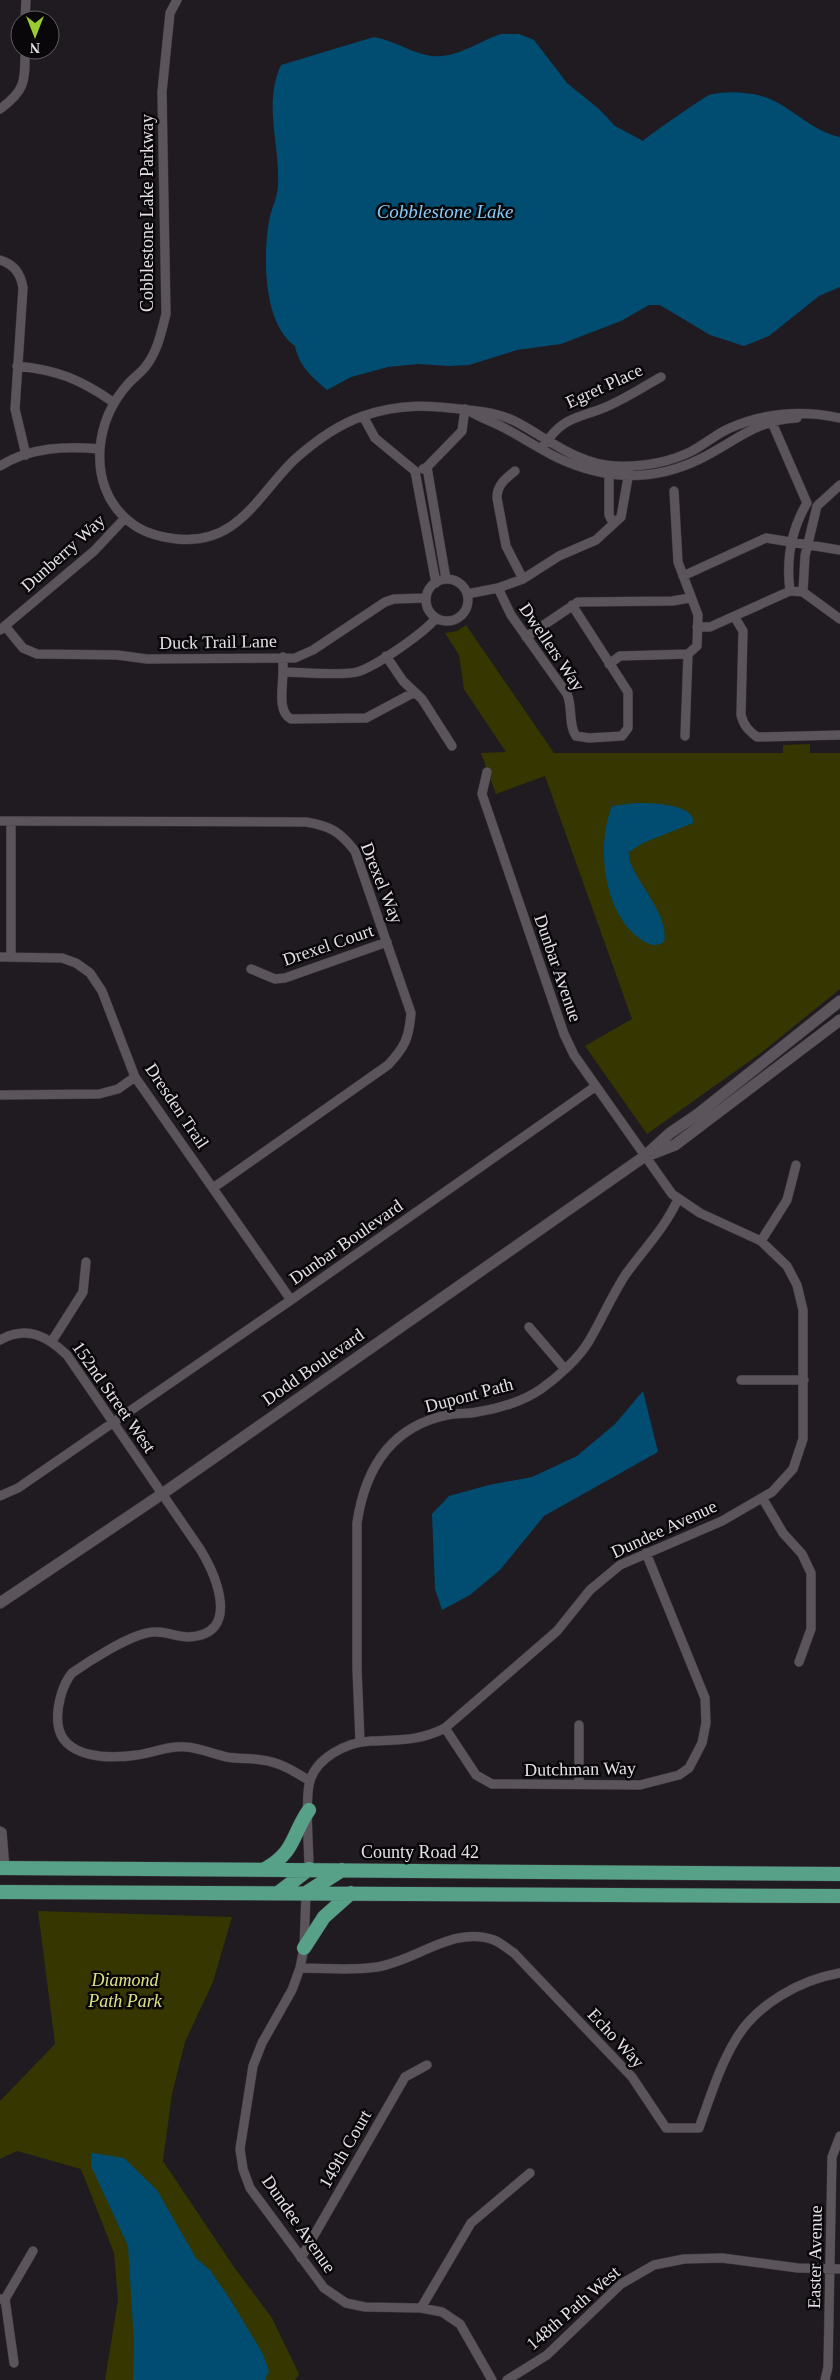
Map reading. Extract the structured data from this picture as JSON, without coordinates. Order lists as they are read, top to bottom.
{
  "streets": {
    "highway": ["County Road 42"],
    "street": [
      "Cobblestone Lake Parkway",
      "Egret Place",
      "Dunberry Way",
      "Duck Trail Lane",
      "Dwellers Way",
      "Drexel Way",
      "Drexel Court",
      "Dunbar Avenue",
      "Dresden Trail",
      "Dunbar Boulevard",
      "Dodd Boulevard",
      "Dupont Path",
      "152nd Street West",
      "Dundee Avenue",
      "Dutchman Way",
      "Echo Way",
      "149th Court",
      "Easter Avenue",
      "148th Path West"
    ]
  },
  "crossings": [
    ["Cobblestone Lake Parkway", "Egret Place"],
    ["Cobblestone Lake Parkway", "Dunberry Way"],
    ["Dunberry Way", "Duck Trail Lane"],
    ["Drexel Way", "Drexel Court"],
    ["Drexel Way", "Dresden Trail"],
    ["Dunbar Avenue", "Dunbar Boulevard"],
    ["Dunbar Avenue", "Dodd Boulevard"],
    ["Dunbar Avenue", "Dundee Avenue"],
    ["Dresden Trail", "Dunbar Boulevard"],
    ["Dunbar Boulevard", "152nd Street West"],
    ["Dodd Boulevard", "152nd Street West"],
    ["Dodd Boulevard", "Dundee Avenue"],
    ["Dupont Path", "Dundee Avenue"],
    ["152nd Street West", "Dundee Avenue"],
    ["Dundee Avenue", "Dutchman Way"],
    ["Dundee Avenue", "Echo Way"],
    ["Dundee Avenue", "149th Court"],
    ["Easter Avenue", "148th Path West"]
  ],
  "water": ["Cobblestone Lake"],
  "parks": ["Diamond Path Park"],
  "north": "bottom"
}
